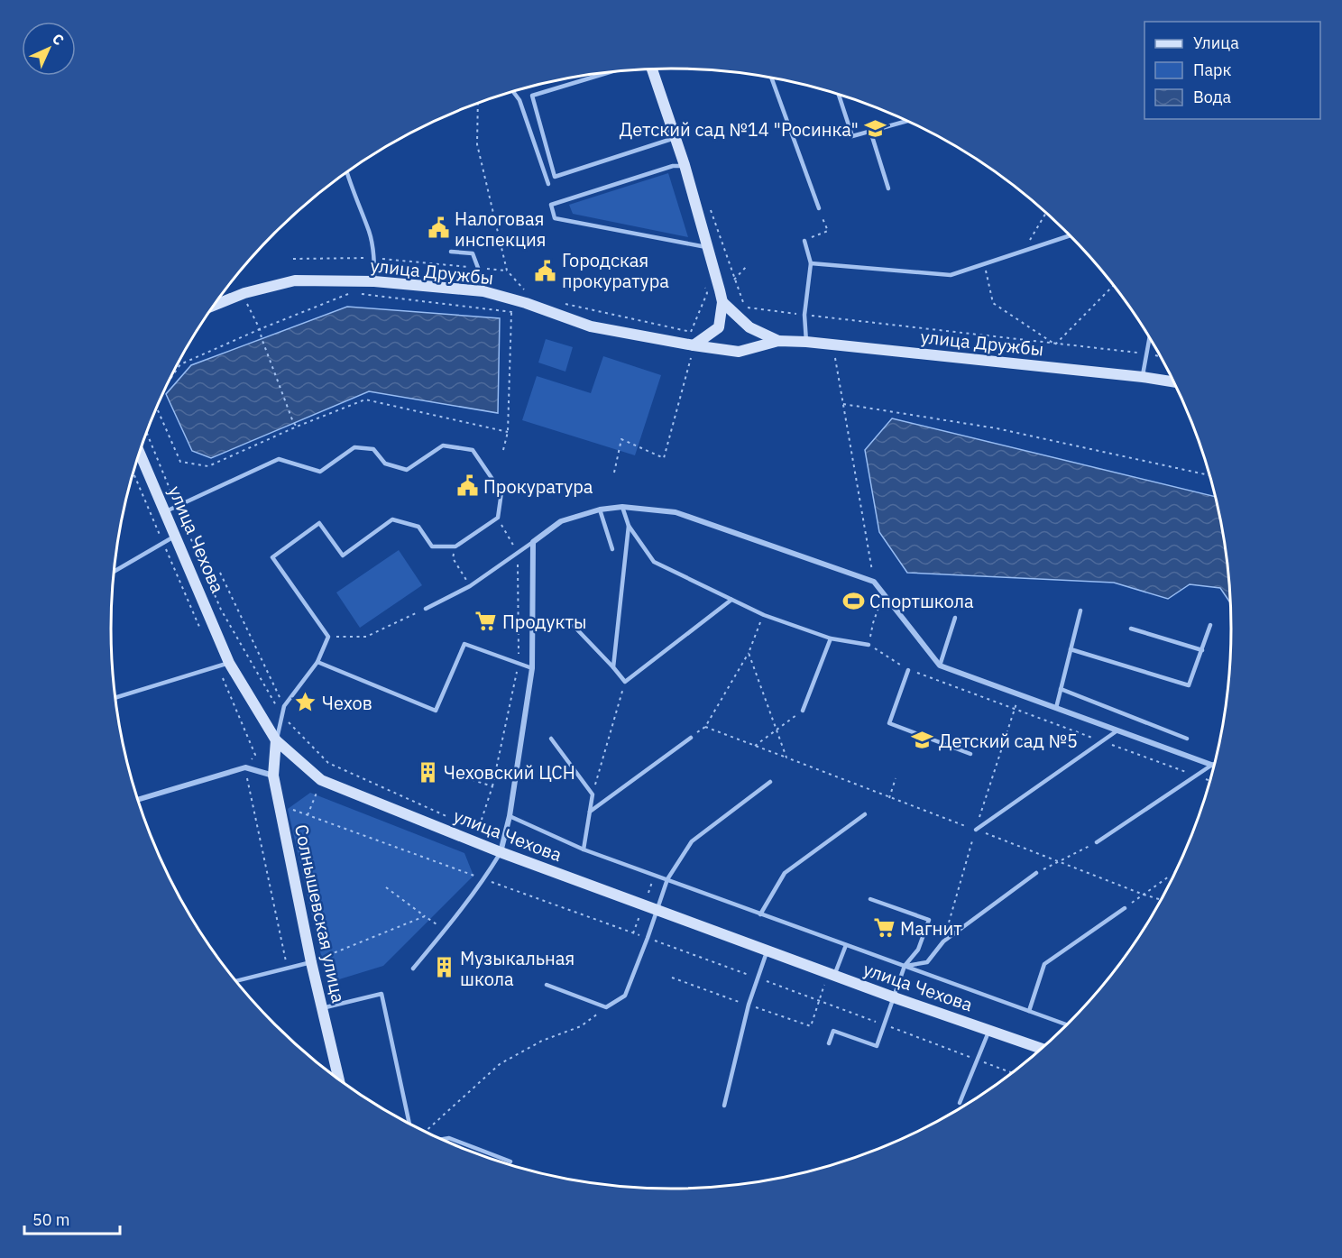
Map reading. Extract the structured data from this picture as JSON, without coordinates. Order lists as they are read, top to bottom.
{
  "streets": {
    "street": ["улица Дружбы", "улица Чехова", "Солнышевская улица"]
  },
  "crossings": [
    ["улица Чехова", "Солнышевская улица"]
  ],
  "places": {
    "school or university": ["Детский сад №14 \"Росинка\"", "Детский сад №5"],
    "public building": ["Налоговая инспекция", "Городская прокуратура", "Прокуратура"],
    "sports": ["Спортшкола"],
    "supermarket": ["Продукты", "Магнит"],
    "place": ["Чехов"],
    "building": ["Чеховский ЦСН", "Музыкальная школа"]
  },
  "legend": ["Улица", "Парк", "Вода"],
  "scale_bar": "50 m",
  "north": "top right"
}
